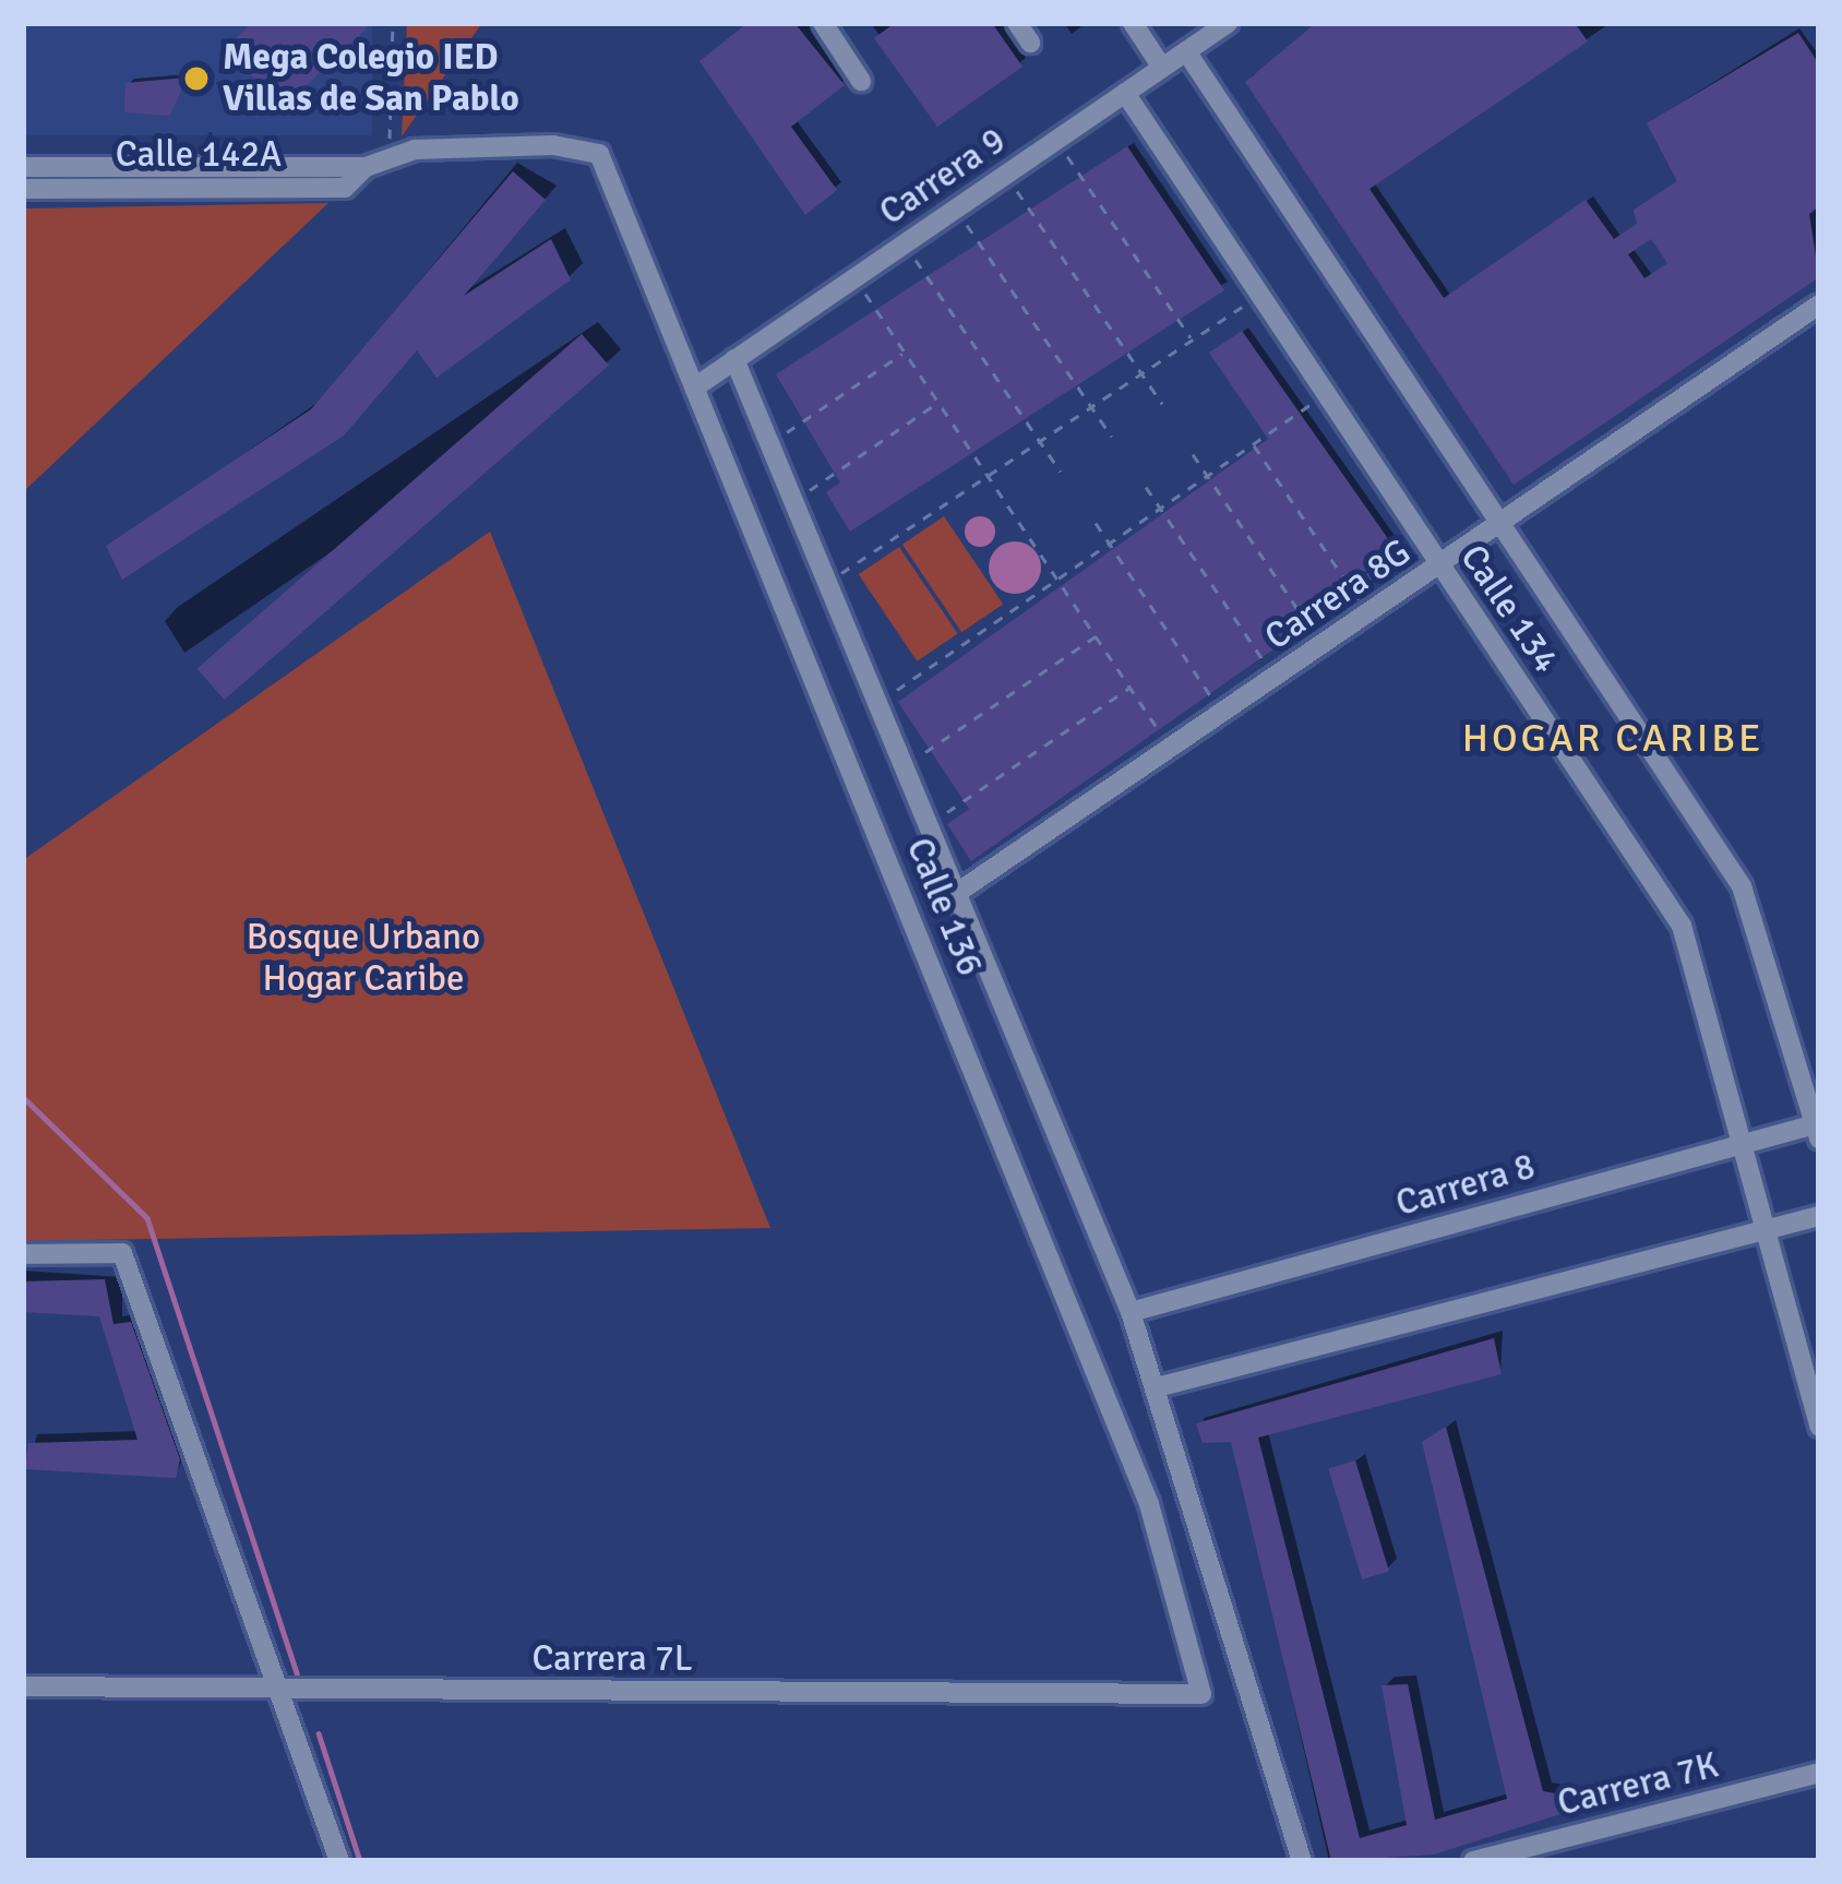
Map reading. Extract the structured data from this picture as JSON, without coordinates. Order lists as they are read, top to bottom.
{
  "streets": {
    "street": [
      "Calle 142A",
      "Carrera 9",
      "Carrera 8G",
      "Calle 134",
      "Calle 136",
      "Carrera 8",
      "Carrera 7L",
      "Carrera 7K"
    ]
  },
  "crossings": [
    ["Calle 142A", "Calle 136"],
    ["Carrera 9", "Calle 134"],
    ["Carrera 9", "Calle 136"],
    ["Carrera 8G", "Calle 134"],
    ["Carrera 8G", "Calle 136"],
    ["Calle 134", "Carrera 8"],
    ["Calle 136", "Carrera 8"],
    ["Calle 136", "Carrera 7L"]
  ],
  "districts": ["HOGAR CARIBE"],
  "parks": ["Bosque Urbano Hogar Caribe"],
  "places": ["Mega Colegio IED Villas de San Pablo"]
}
